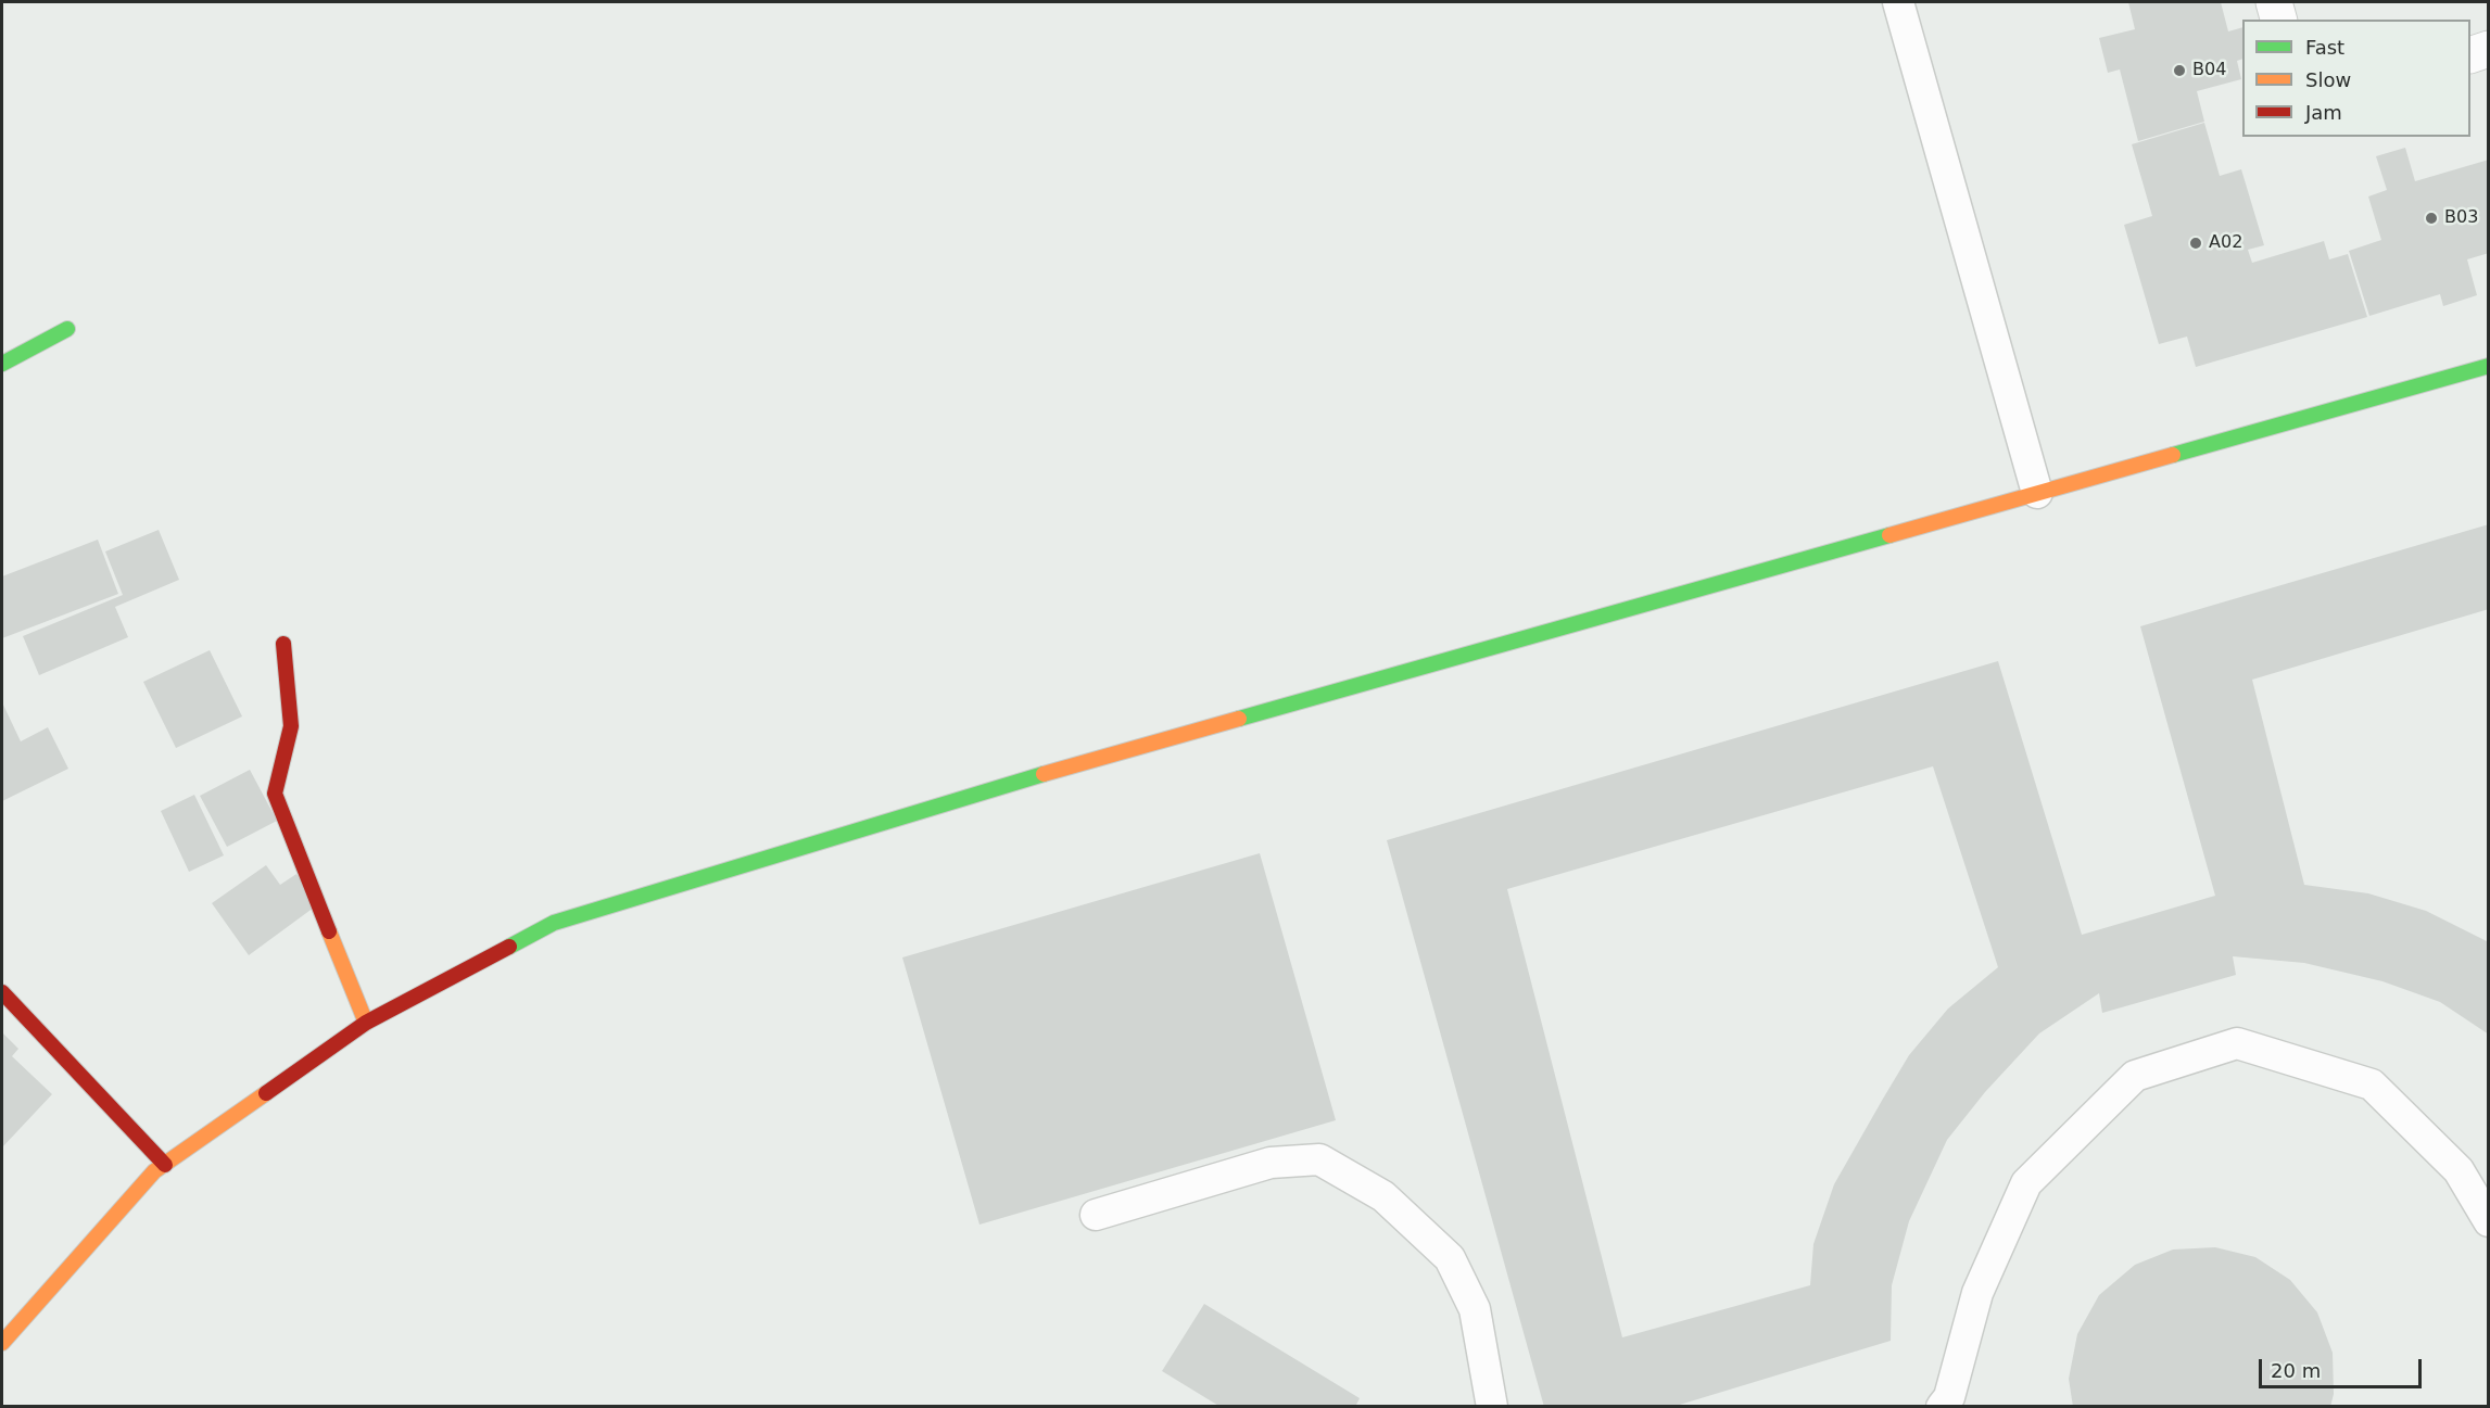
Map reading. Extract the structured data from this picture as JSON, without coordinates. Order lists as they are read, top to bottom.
{
  "places": ["B04", "B03", "A02"],
  "legend": ["Fast", "Slow", "Jam"],
  "scale_bar": "20 m"
}
